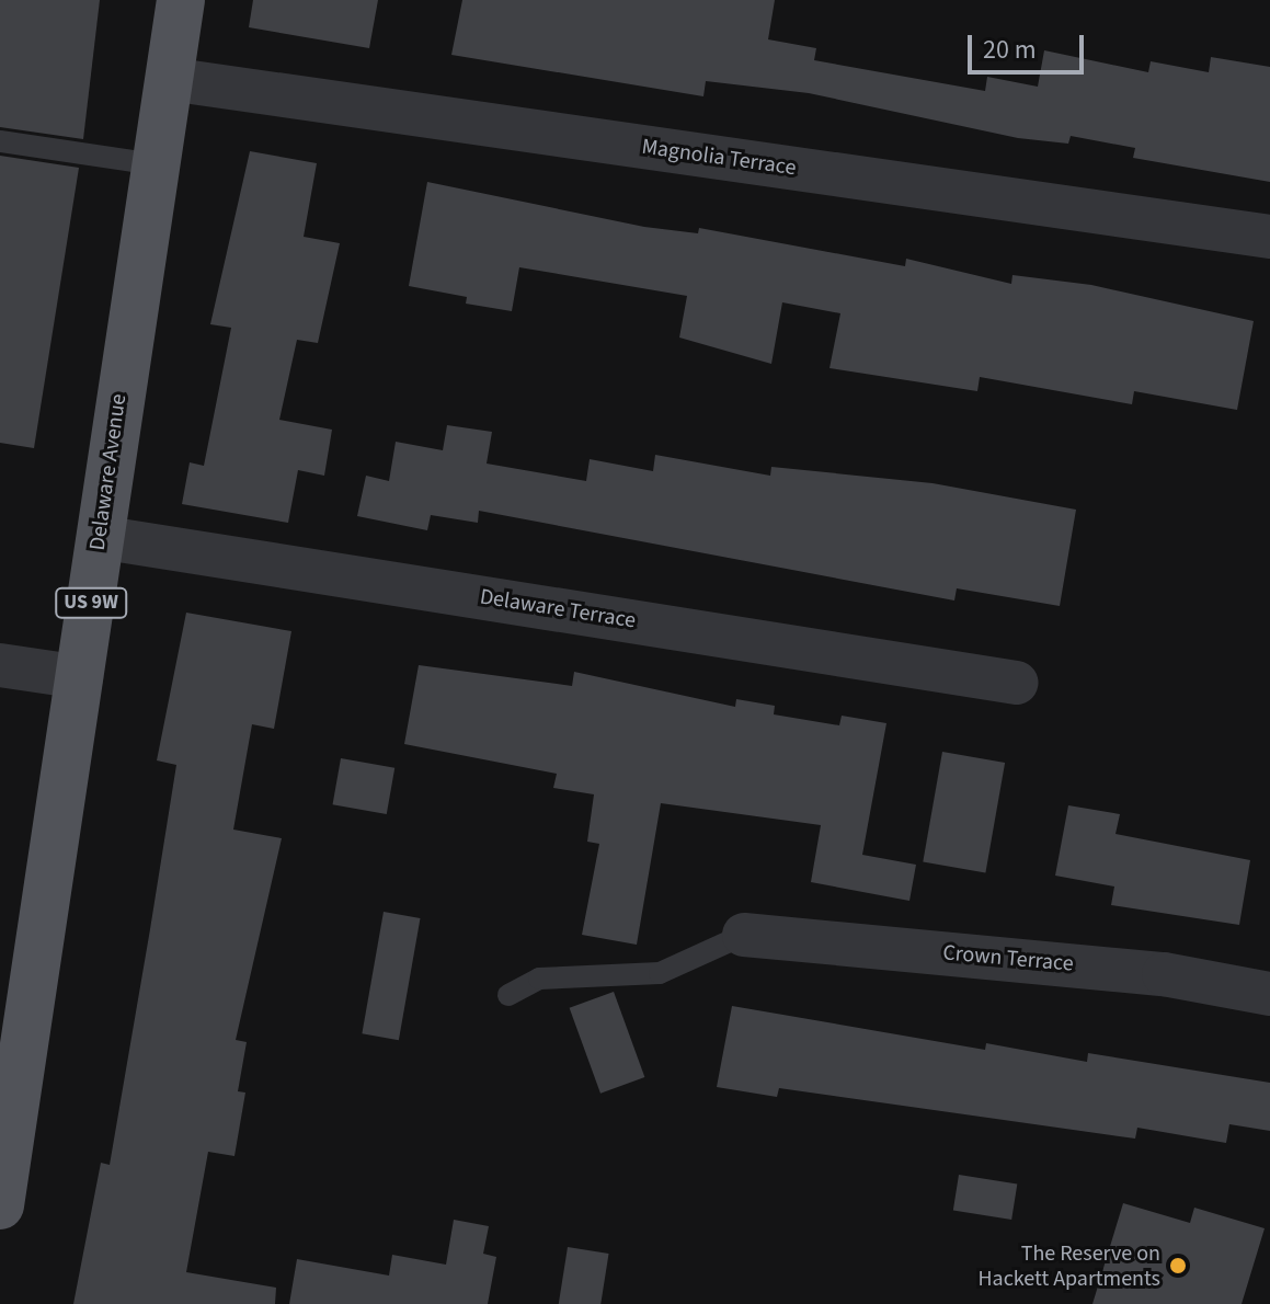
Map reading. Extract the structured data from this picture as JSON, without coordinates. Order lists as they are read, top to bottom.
{
  "streets": {
    "main road": ["Delaware Avenue", "US 9W"],
    "street": ["Magnolia Terrace", "Delaware Terrace", "Crown Terrace"]
  },
  "crossings": [
    ["Magnolia Terrace", "Delaware Avenue"],
    ["Delaware Avenue", "Delaware Terrace"]
  ],
  "places": ["The Reserve on Hackett Apartments"],
  "scale_bar": "20 m"
}
